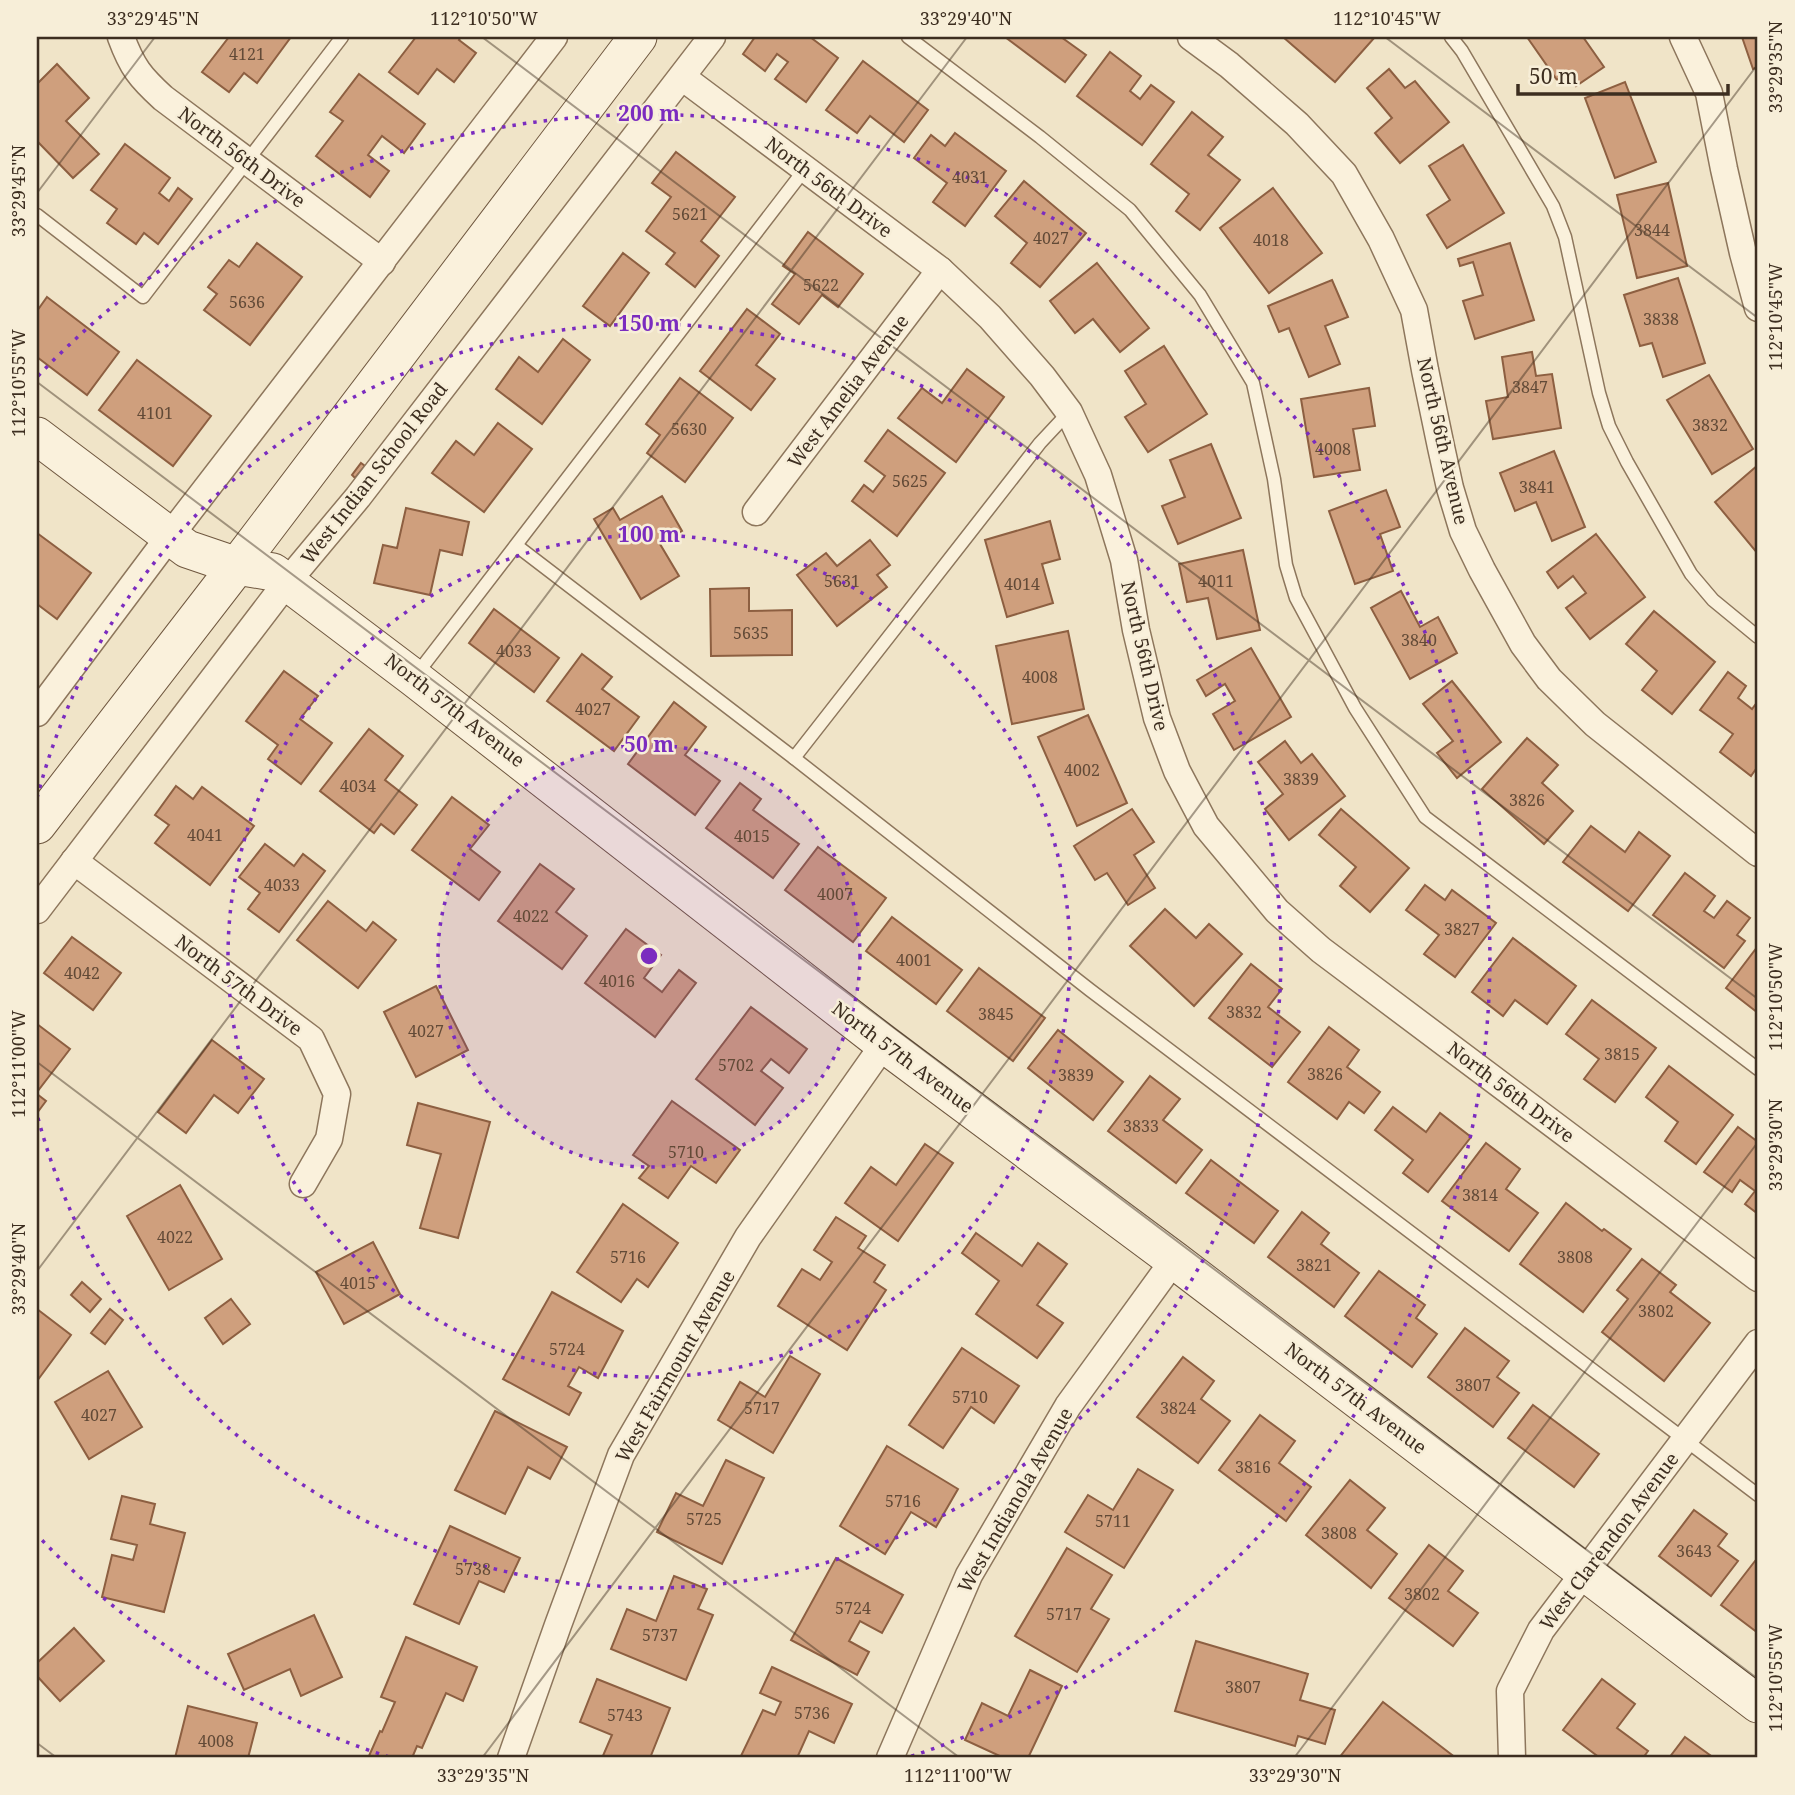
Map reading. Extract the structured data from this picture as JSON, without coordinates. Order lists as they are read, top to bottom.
{
  "streets": {
    "street": [
      "North 56th Drive",
      "West Amelia Avenue",
      "North 56th Avenue",
      "West Indian School Road",
      "North 57th Avenue",
      "North 57th Drive",
      "West Fairmount Avenue",
      "West Indianola Avenue",
      "West Clarendon Avenue"
    ]
  },
  "crossings": [
    ["North 56th Drive", "West Amelia Avenue"],
    ["North 56th Drive", "West Indian School Road"],
    ["West Indian School Road", "North 57th Avenue"],
    ["West Indian School Road", "North 57th Drive"],
    ["North 57th Avenue", "West Fairmount Avenue"],
    ["North 57th Avenue", "West Indianola Avenue"],
    ["North 57th Avenue", "West Clarendon Avenue"]
  ],
  "house_numbers": [
    "4121",
    "4031",
    "5621",
    "3844",
    "4027",
    "4018",
    "5622",
    "5636",
    "3838",
    "3847",
    "4101",
    "3832",
    "5630",
    "4008",
    "5625",
    "3841",
    "5631",
    "4011",
    "4014",
    "5635",
    "3840",
    "4033",
    "4008",
    "4027",
    "4002",
    "3839",
    "4034",
    "3826",
    "4041",
    "4015",
    "4033",
    "4007",
    "4022",
    "3827",
    "4001",
    "4042",
    "4016",
    "3832",
    "3845",
    "4027",
    "3815",
    "5702",
    "3826",
    "3839",
    "3833",
    "5710",
    "3814",
    "4022",
    "5716",
    "3808",
    "3821",
    "4015",
    "3802",
    "5724",
    "3807",
    "5710",
    "5717",
    "3824",
    "4027",
    "3816",
    "5716",
    "5725",
    "5711",
    "3808",
    "3643",
    "5738",
    "3802",
    "5724",
    "5717",
    "5737",
    "3807",
    "5736",
    "5743",
    "4008"
  ],
  "scale_bar": "50 m",
  "coordinates": [
    "33°29'45\"N",
    "112°10'50\"W",
    "33°29'40\"N",
    "112°10'45\"W",
    "33°29'35\"N",
    "112°10'55\"W",
    "112°11'00\"W",
    "33°29'30\"N"
  ],
  "rings": [
    "200 m",
    "150 m",
    "100 m",
    "50 m"
  ]
}
